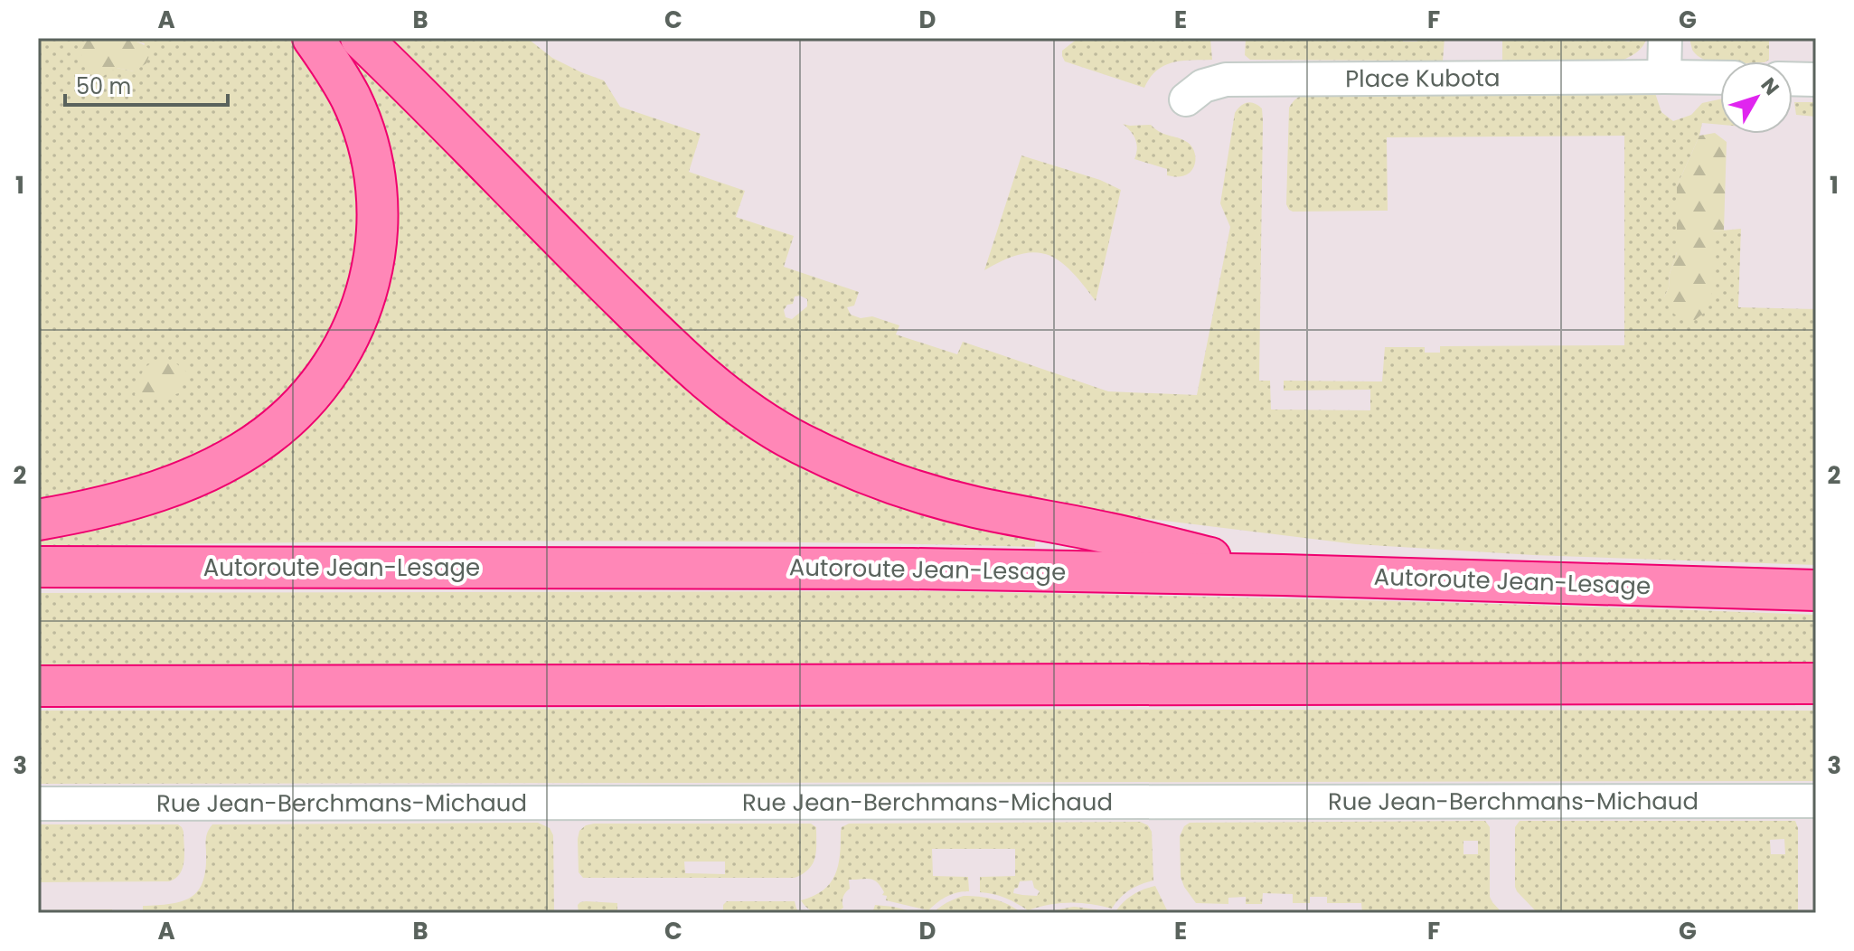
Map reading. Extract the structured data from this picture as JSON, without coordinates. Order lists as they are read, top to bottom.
{
  "streets": {
    "highway": ["Autoroute Jean-Lesage"],
    "street": ["Place Kubota", "Rue Jean-Berchmans-Michaud"]
  },
  "scale_bar": "50 m",
  "north": "top right",
  "grid": {
    "columns": [
      "A",
      "B",
      "C",
      "D",
      "E",
      "F",
      "G"
    ],
    "rows": ["1", "2", "3"]
  }
}
